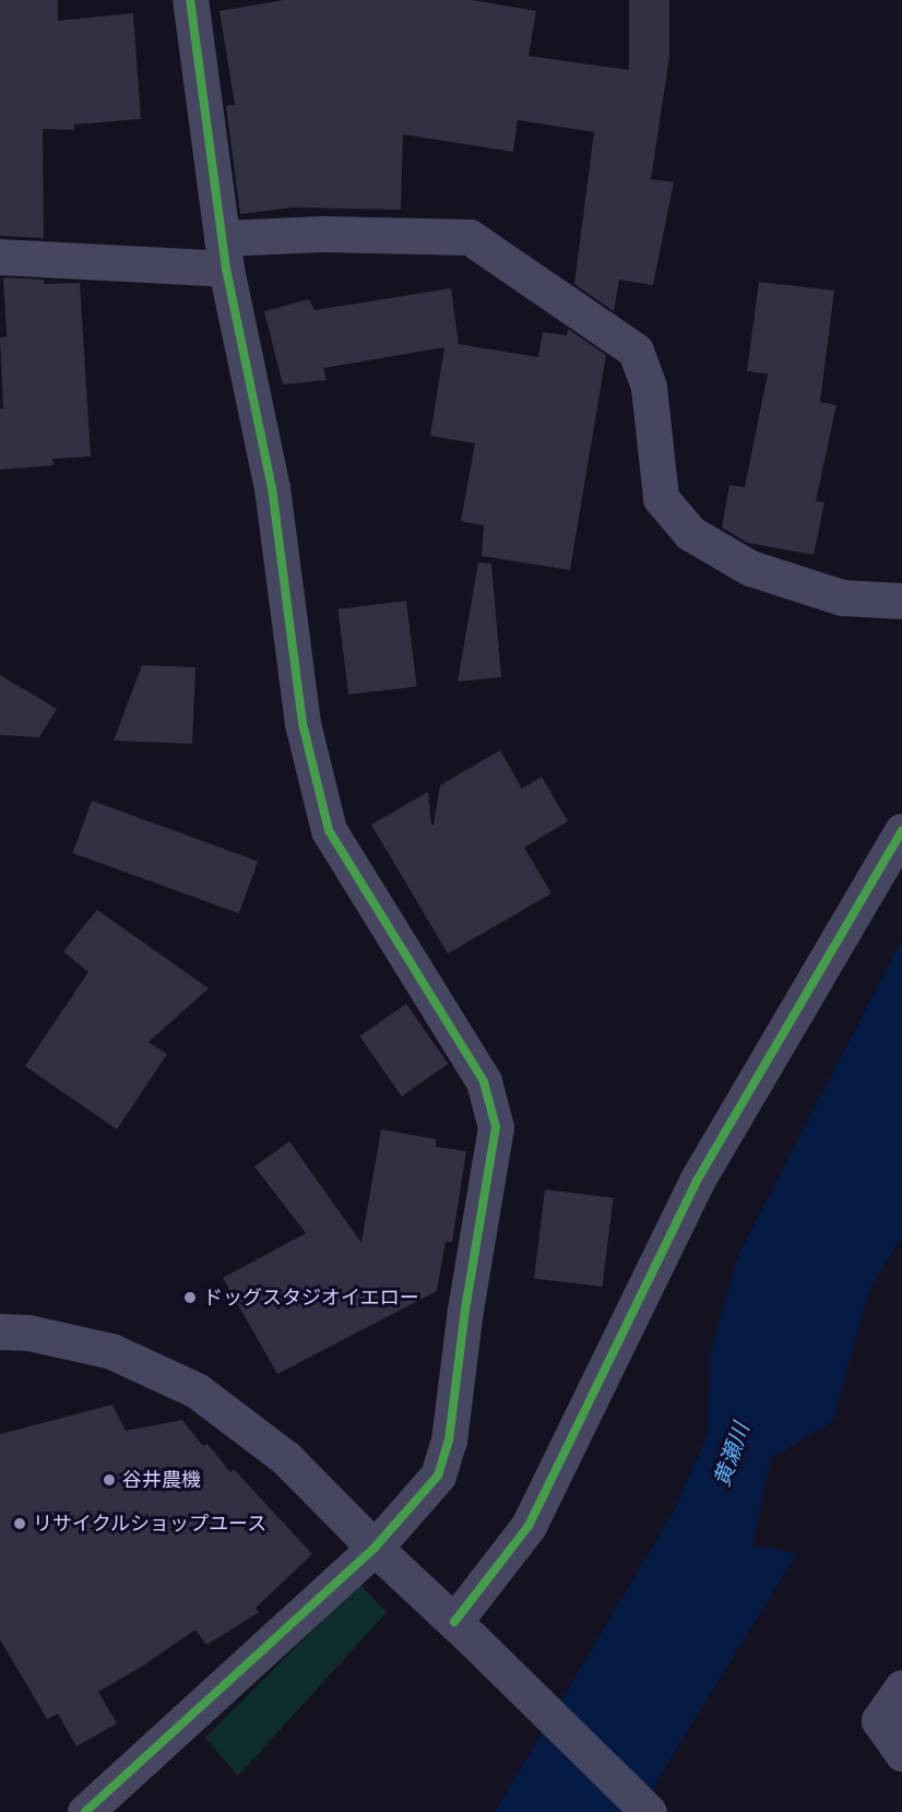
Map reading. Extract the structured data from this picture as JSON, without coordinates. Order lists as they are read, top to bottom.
{
  "water": ["黄瀬川"],
  "places": ["ドッグスタジオイエロー", "谷井農機", "リサイクルショップユース"]
}
